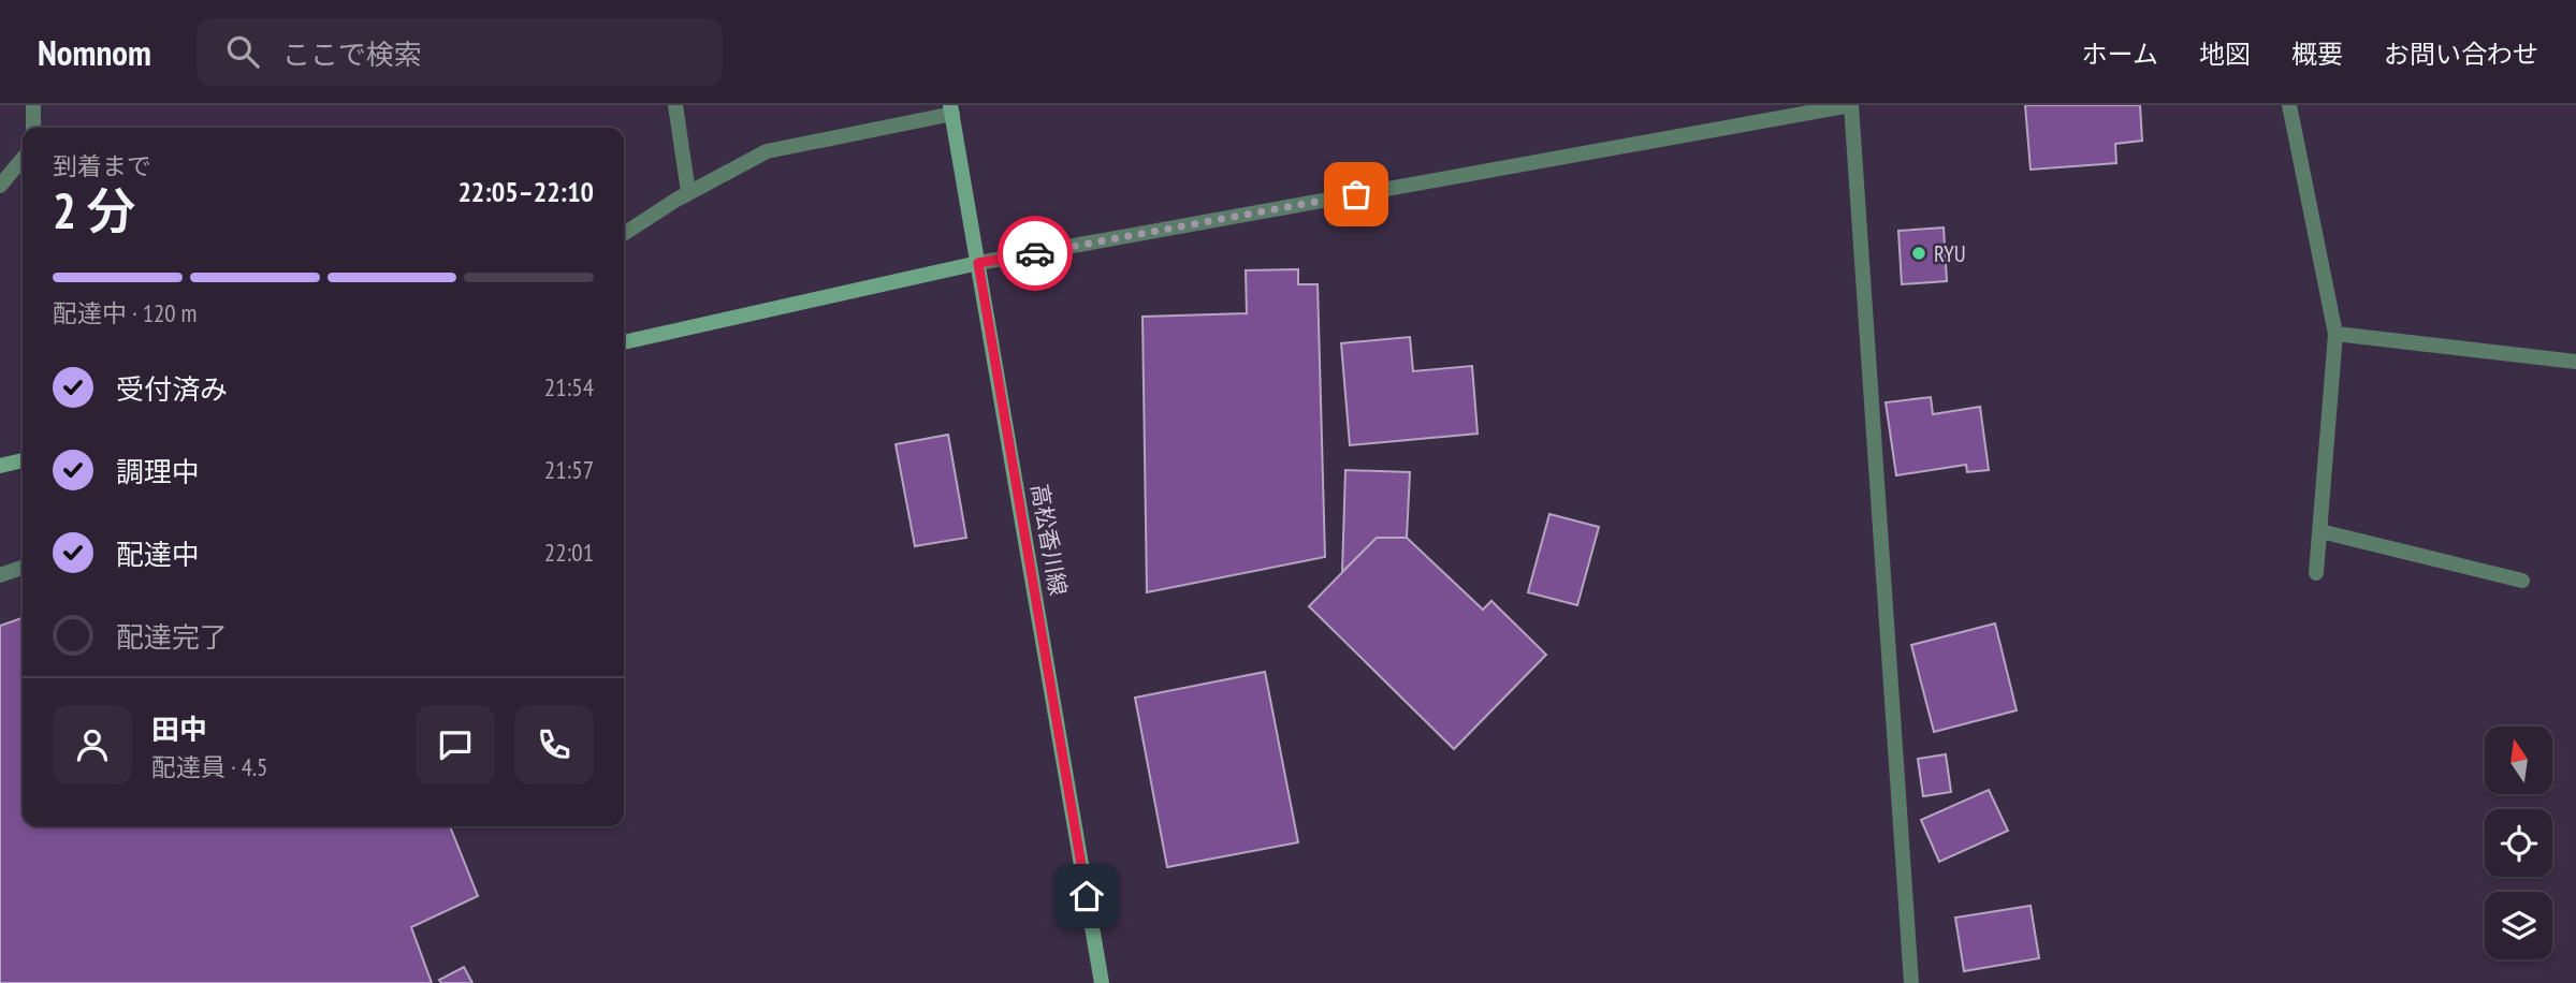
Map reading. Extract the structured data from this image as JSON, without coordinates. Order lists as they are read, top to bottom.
{
  "streets": {
    "main road": ["高松香川線"]
  },
  "places": ["RYU"],
  "north": "top",
  "page": {
    "header": "Nomnom",
    "search": "ここで検索",
    "nav": [
      "ホーム",
      "地図",
      "概要",
      "お問い合わせ"
    ],
    "heading": ["2 分", "到着まで", "22:05–22:10"],
    "panel": ["田中", "配達員 · 4.5"],
    "bar": "配達中 · 120 m",
    "list": [
      ["受付済み", "21:54"],
      ["調理中", "21:57"],
      ["配達中", "22:01"],
      "配達完了"
    ]
  }
}
